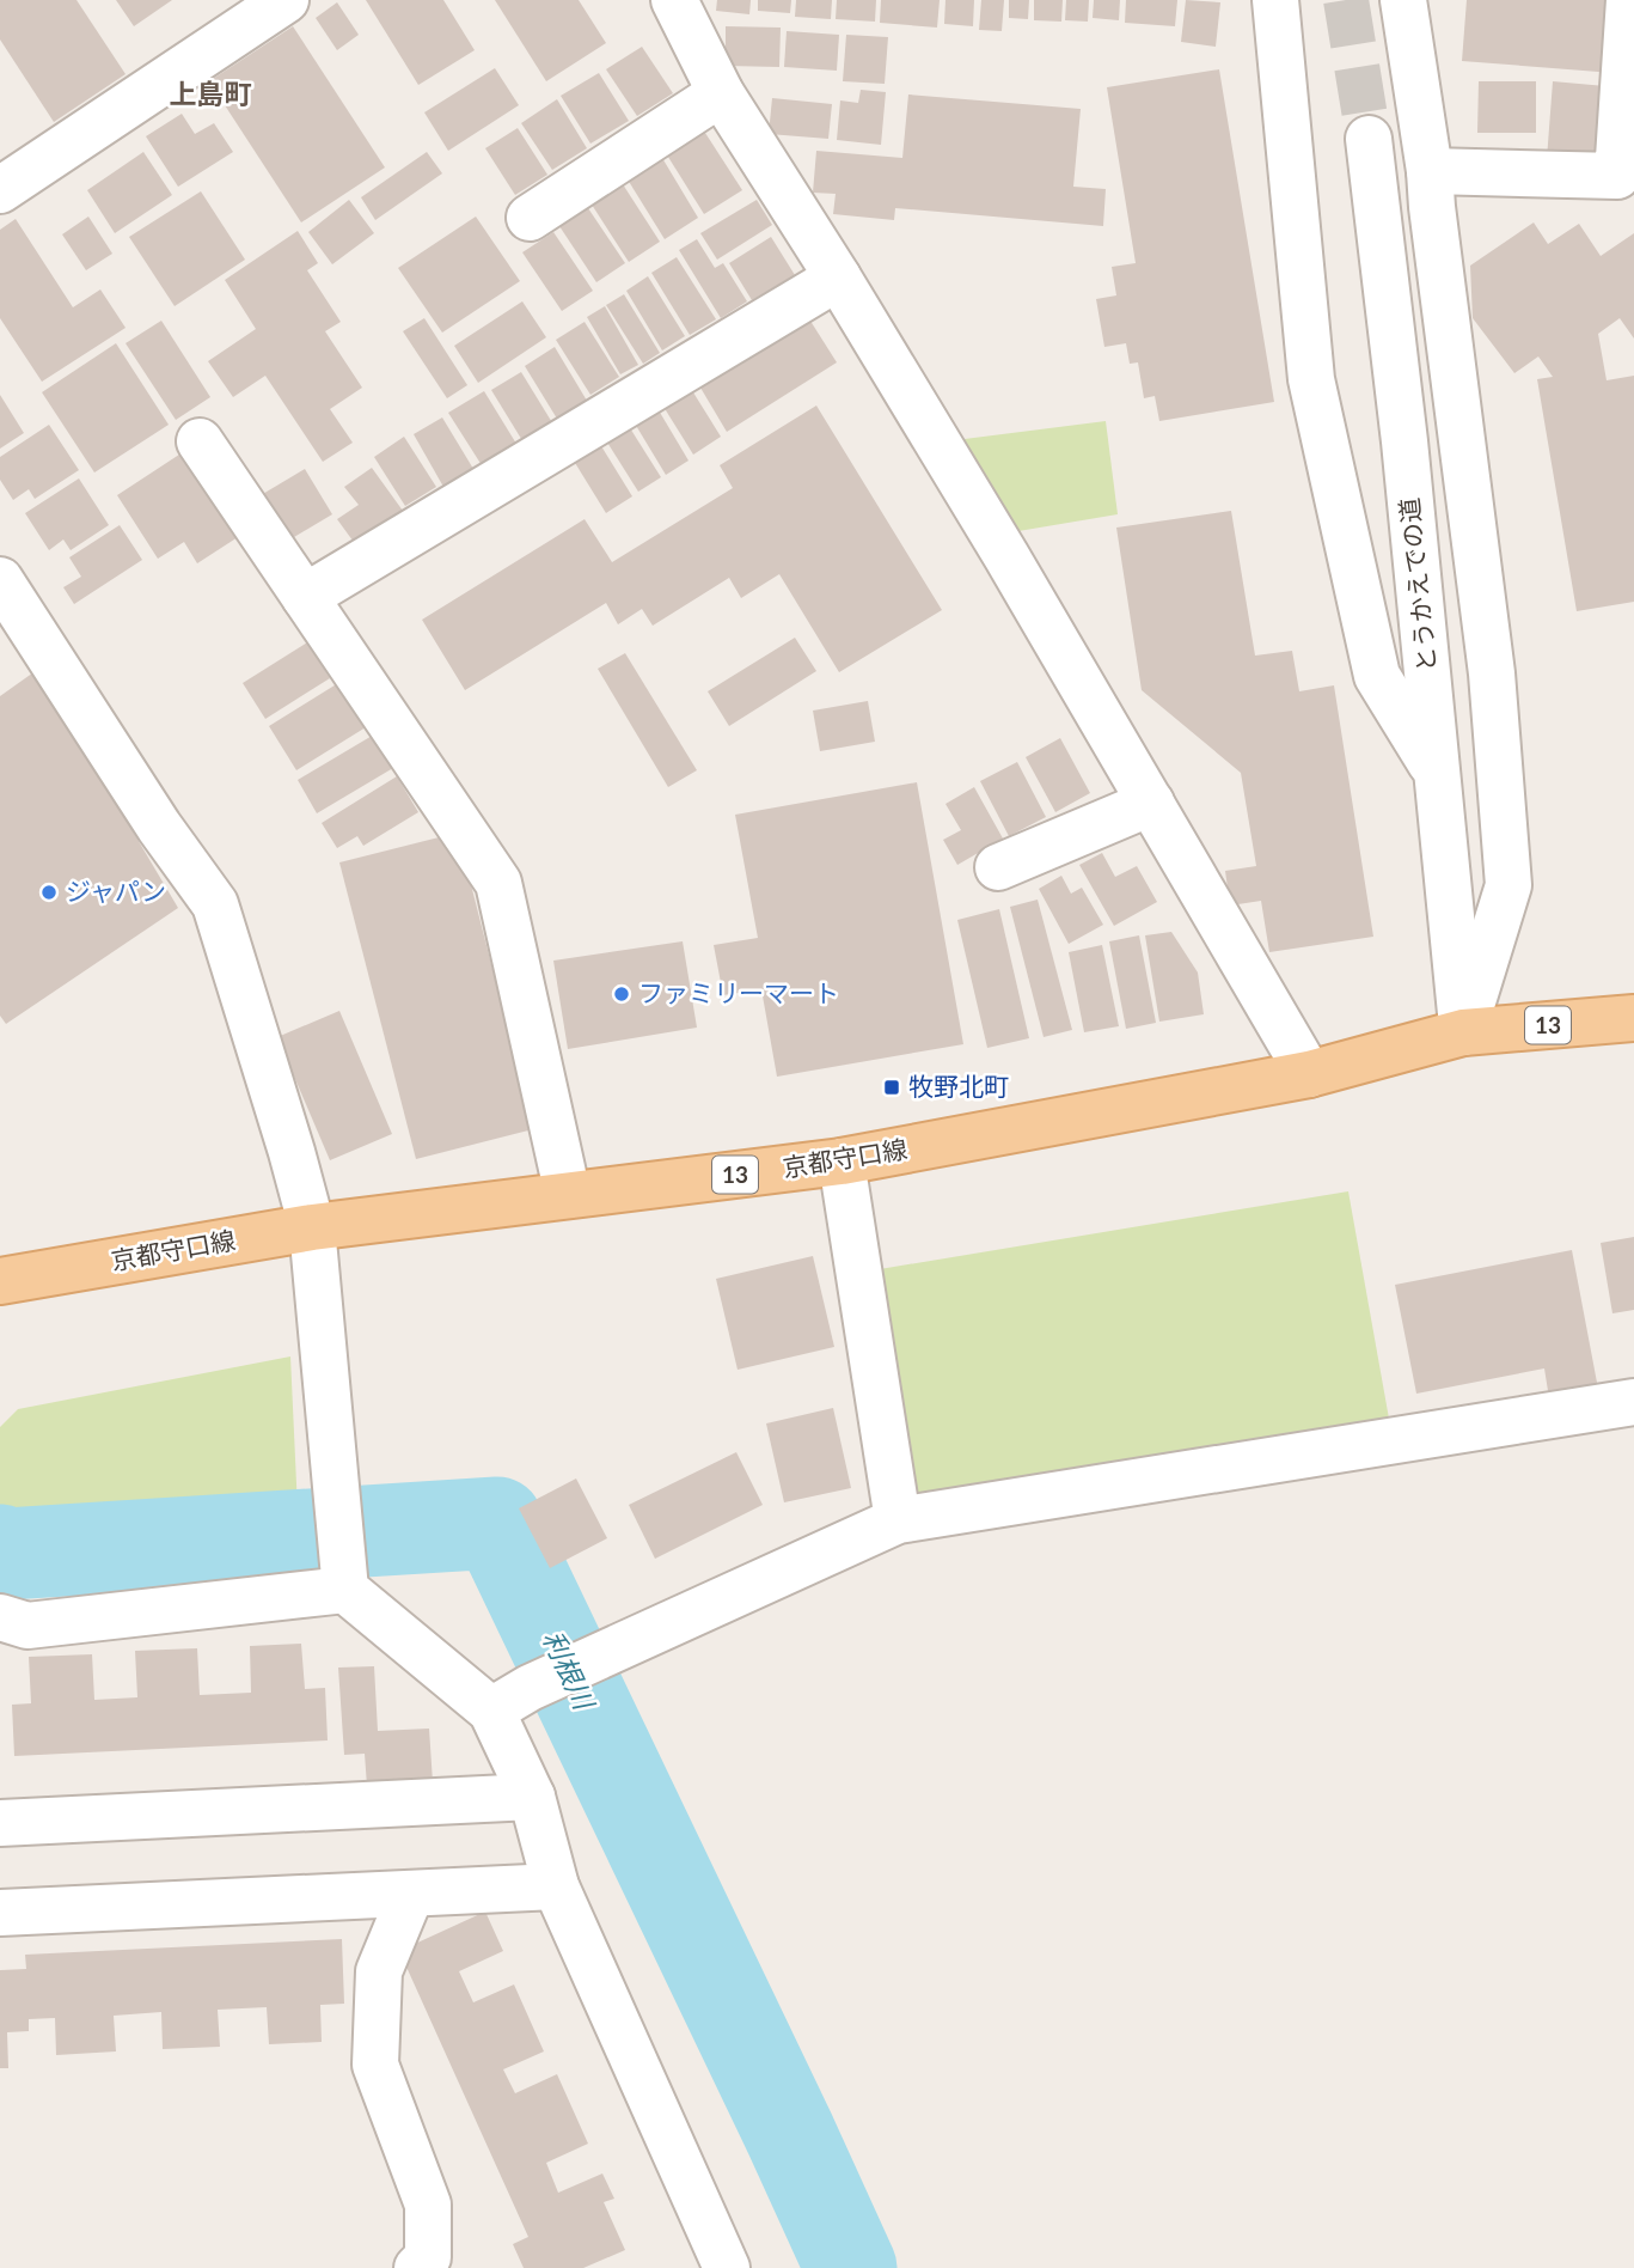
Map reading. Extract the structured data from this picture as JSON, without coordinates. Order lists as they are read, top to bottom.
{
  "streets": {
    "main road": ["13", "京都守口線"],
    "street": ["とうかえでの道"]
  },
  "crossings": [
    ["とうかえでの道", "京都守口線"]
  ],
  "districts": ["上島町"],
  "water": ["利根川"],
  "places": {
    "other": ["ジャパン", "ファミリーマート"],
    "transit": ["牧野北町"]
  }
}
